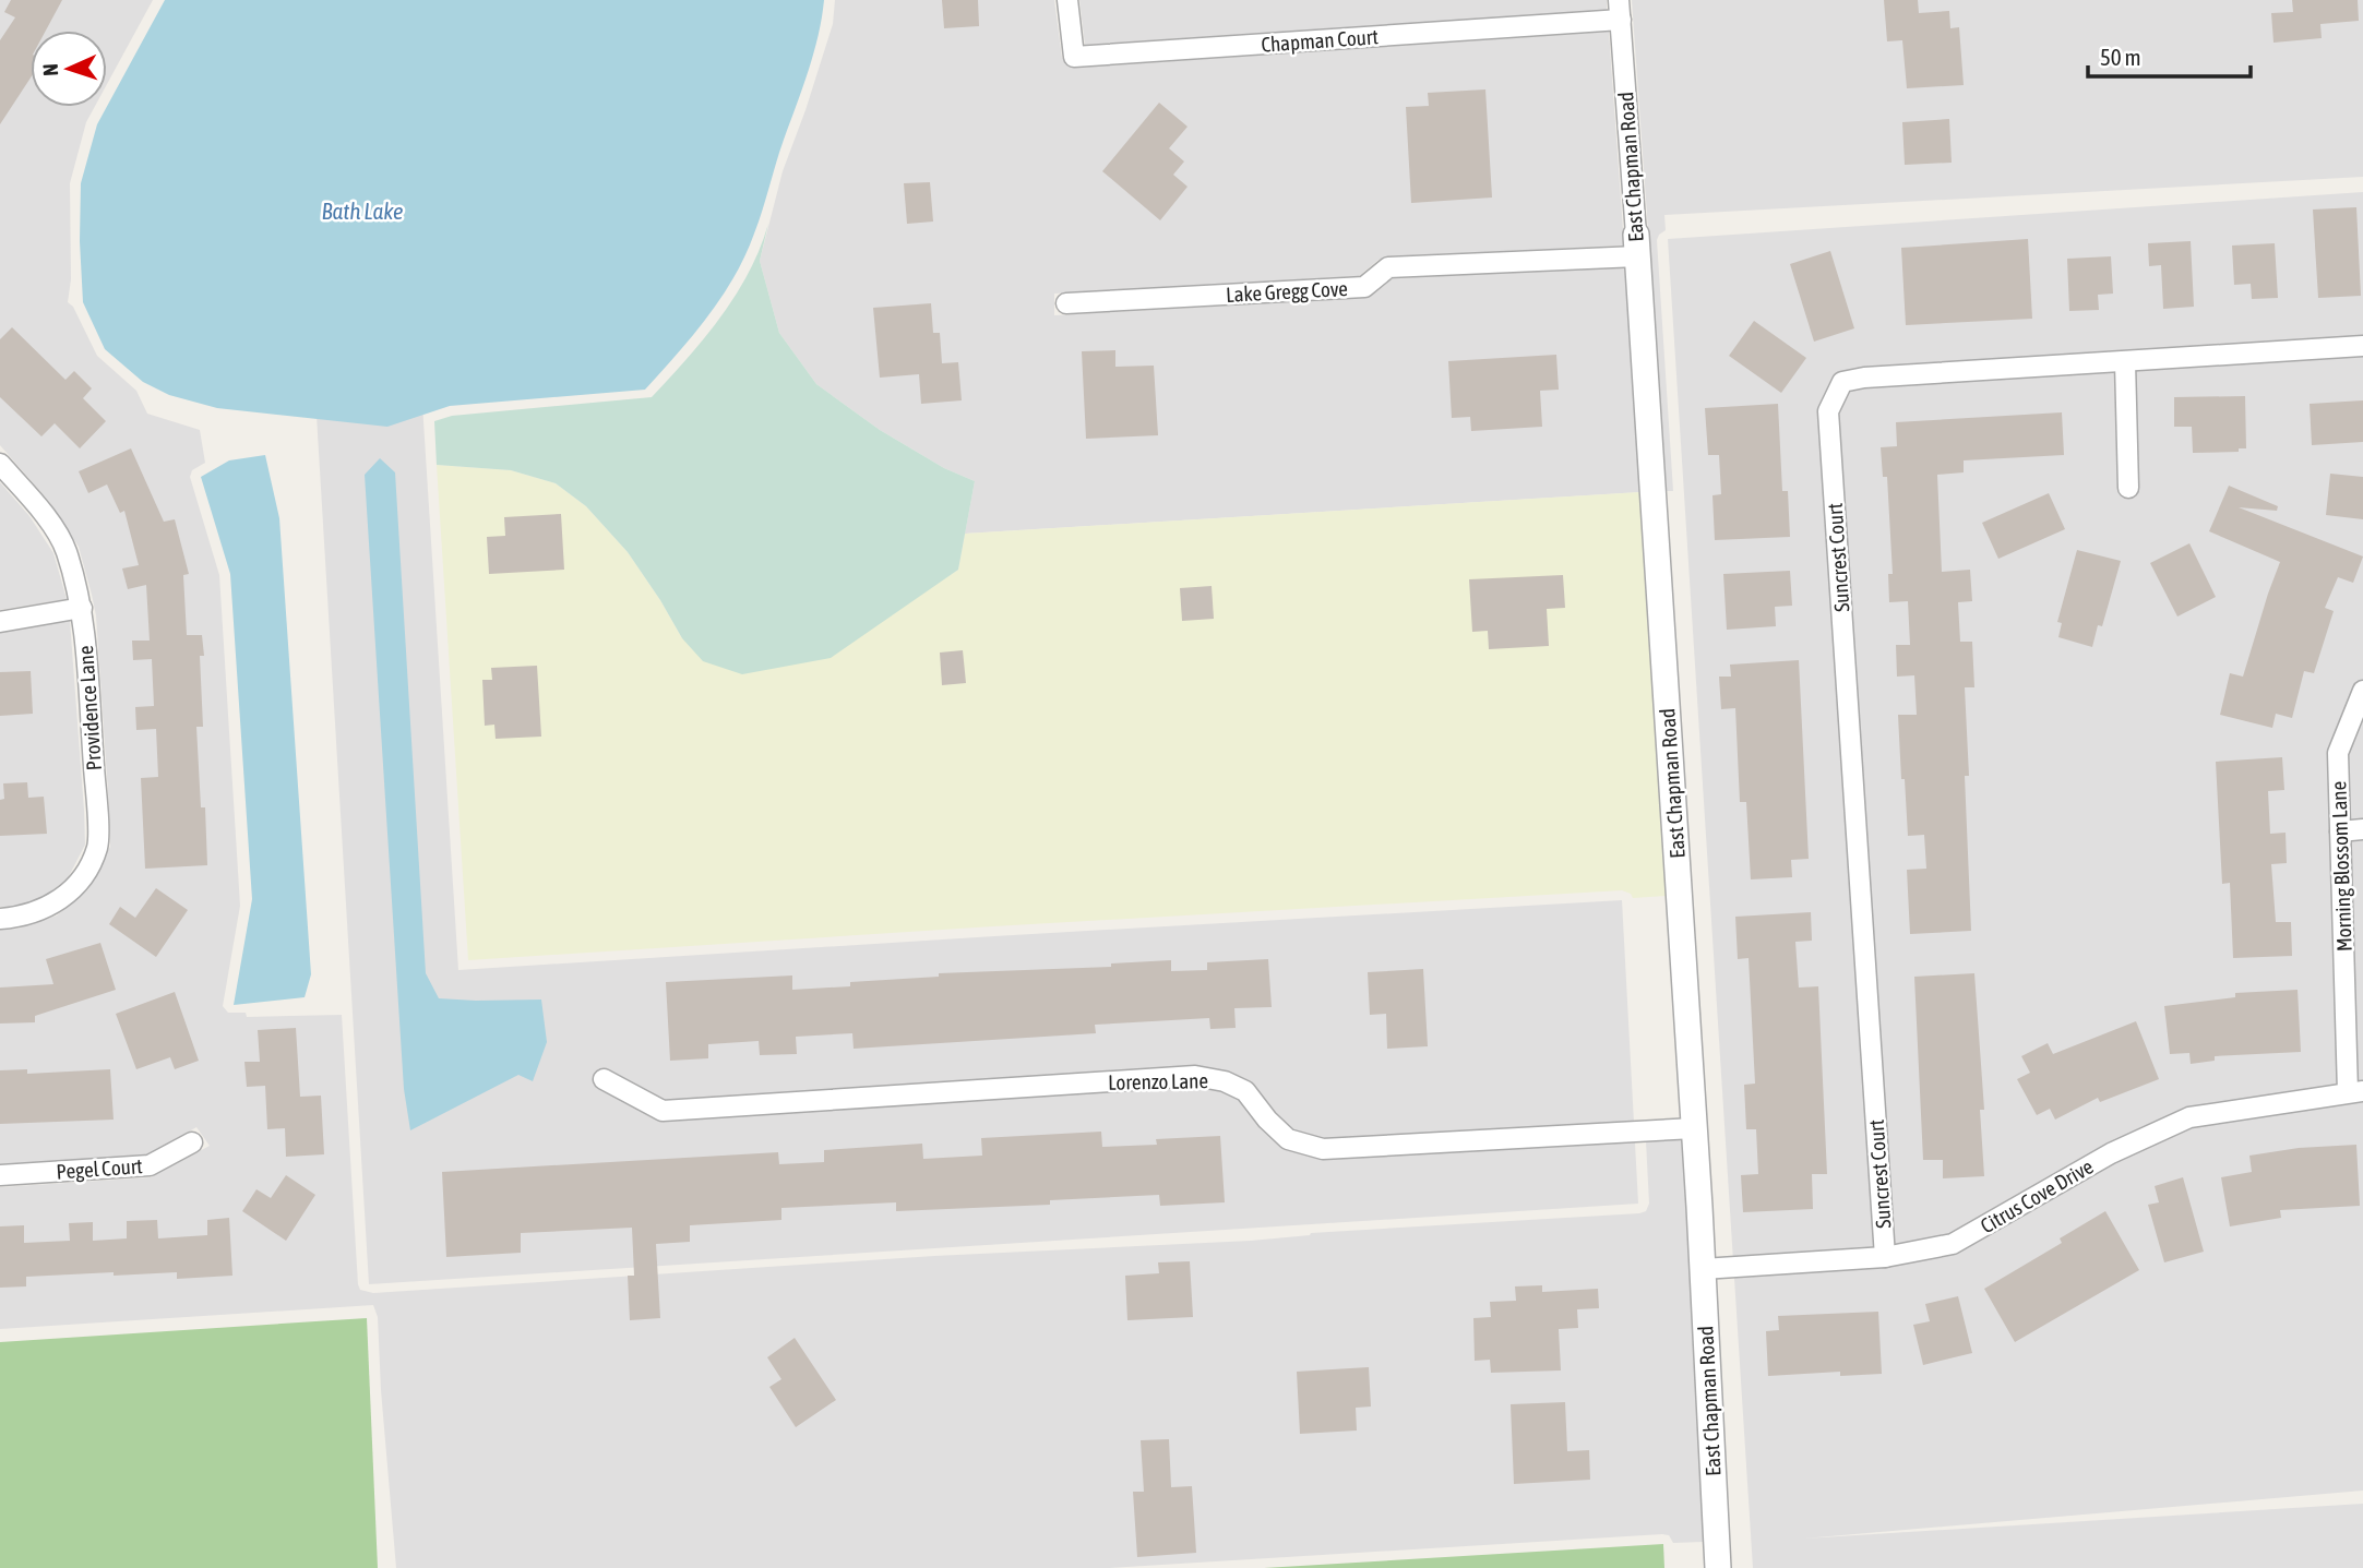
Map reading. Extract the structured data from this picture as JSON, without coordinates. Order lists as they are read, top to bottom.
{
  "streets": {
    "street": [
      "Chapman Court",
      "East Chapman Road",
      "Lake Gregg Cove",
      "Suncrest Court",
      "Providence Lane",
      "Morning Blossom Lane",
      "Lorenzo Lane",
      "Pegel Court",
      "Citrus Cove Drive"
    ]
  },
  "crossings": [
    ["Chapman Court", "East Chapman Road"],
    ["East Chapman Road", "Lake Gregg Cove"],
    ["East Chapman Road", "Lorenzo Lane"],
    ["East Chapman Road", "Citrus Cove Drive"],
    ["Suncrest Court", "Citrus Cove Drive"],
    ["Morning Blossom Lane", "Citrus Cove Drive"]
  ],
  "water": ["Bath Lake"],
  "scale_bar": "50 m",
  "north": "left"
}
